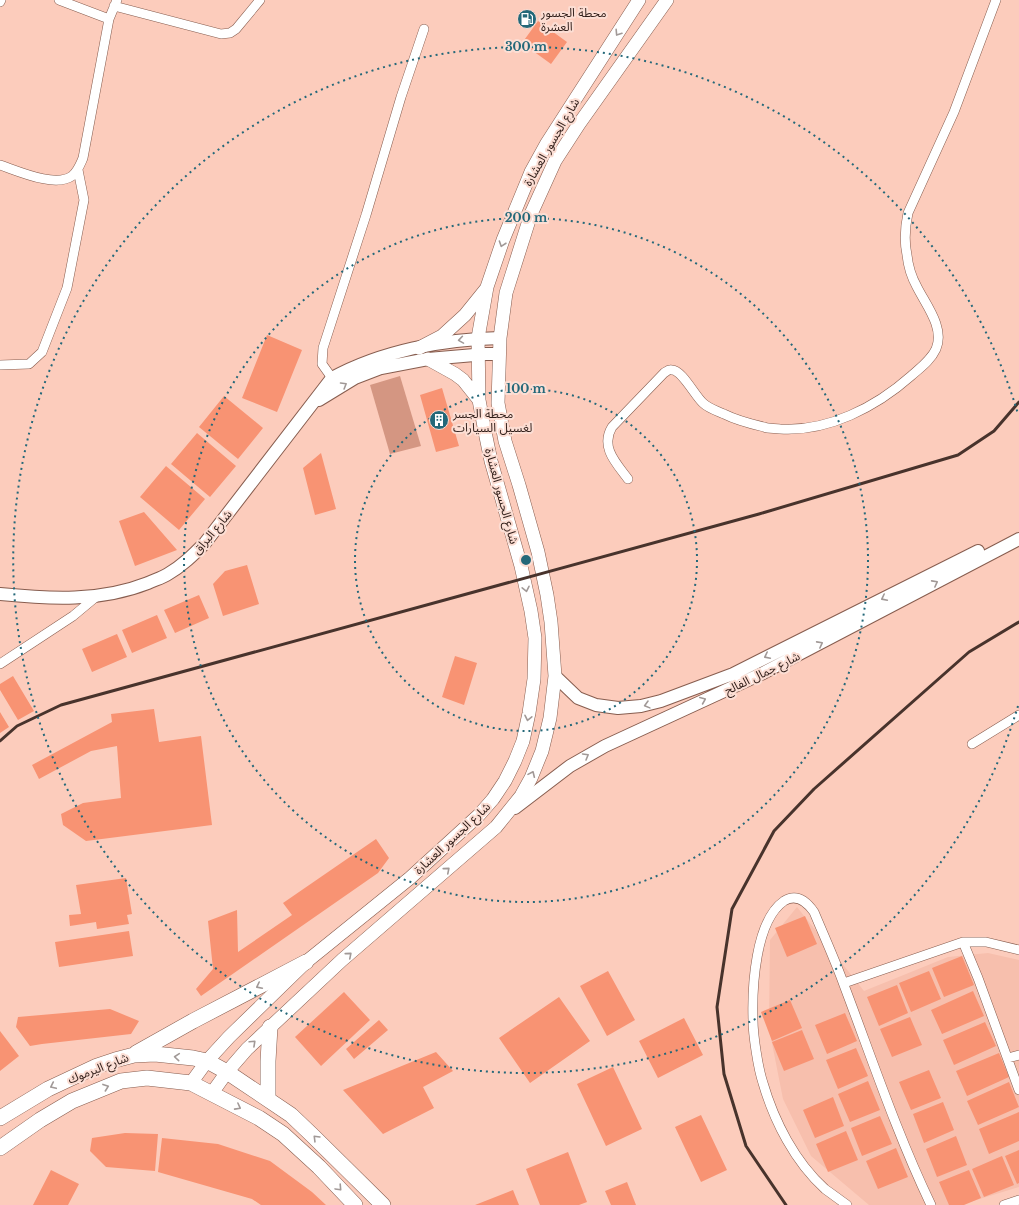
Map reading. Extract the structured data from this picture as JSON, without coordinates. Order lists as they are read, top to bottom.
{
  "streets": {
    "highway": ["شارع اليرموك"],
    "main road": ["شارع الجسور العشارة"],
    "street": ["شارع البراق", "شارع جمال الفالح"]
  },
  "crossings": [
    ["شارع الجسور العشارة", "شارع البراق"],
    ["شارع الجسور العشارة", "شارع جمال الفالح"],
    ["شارع الجسور العشارة", "شارع اليرموك"]
  ],
  "places": {
    "fuel station": ["محطة الجسور العشرة"],
    "building": ["محطة الجسر لغسيل السيارات"]
  },
  "rings": ["300 m", "200 m", "100 m"]
}
